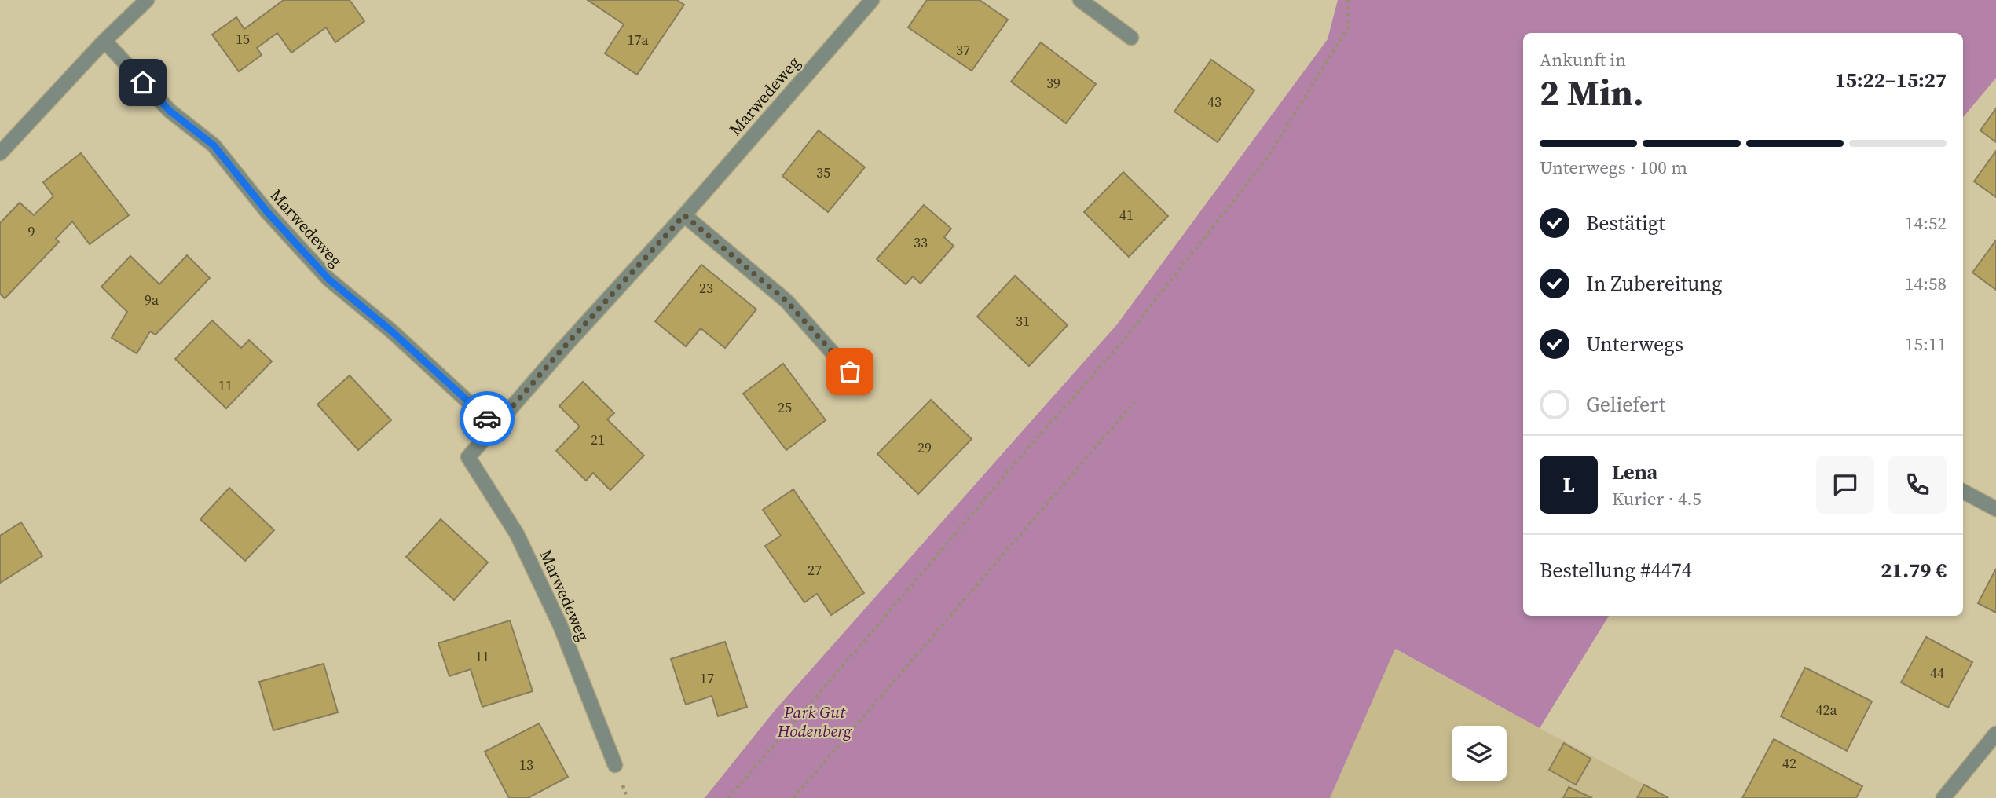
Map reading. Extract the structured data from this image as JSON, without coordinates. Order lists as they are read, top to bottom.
{
  "streets": {
    "street": ["Marwedeweg"]
  },
  "parks": ["Park Gut Hodenberg"],
  "house_numbers": [
    "15",
    "17a",
    "37",
    "39",
    "43",
    "35",
    "41",
    "9",
    "33",
    "23",
    "9a",
    "31",
    "11",
    "25",
    "21",
    "29",
    "27",
    "11",
    "44",
    "17",
    "42a",
    "42",
    "13"
  ],
  "page": {
    "heading": ["2 Min.", "Ankunft in", "15:22–15:27"],
    "panel": [
      "Lena",
      "Kurier · 4.5",
      "Bestellung #4474",
      "21.79 €"
    ],
    "bar": "Unterwegs · 100 m",
    "list": [
      ["Bestätigt", "14:52"],
      ["In Zubereitung", "14:58"],
      ["Unterwegs", "15:11"],
      "Geliefert"
    ],
    "round": "L"
  }
}
